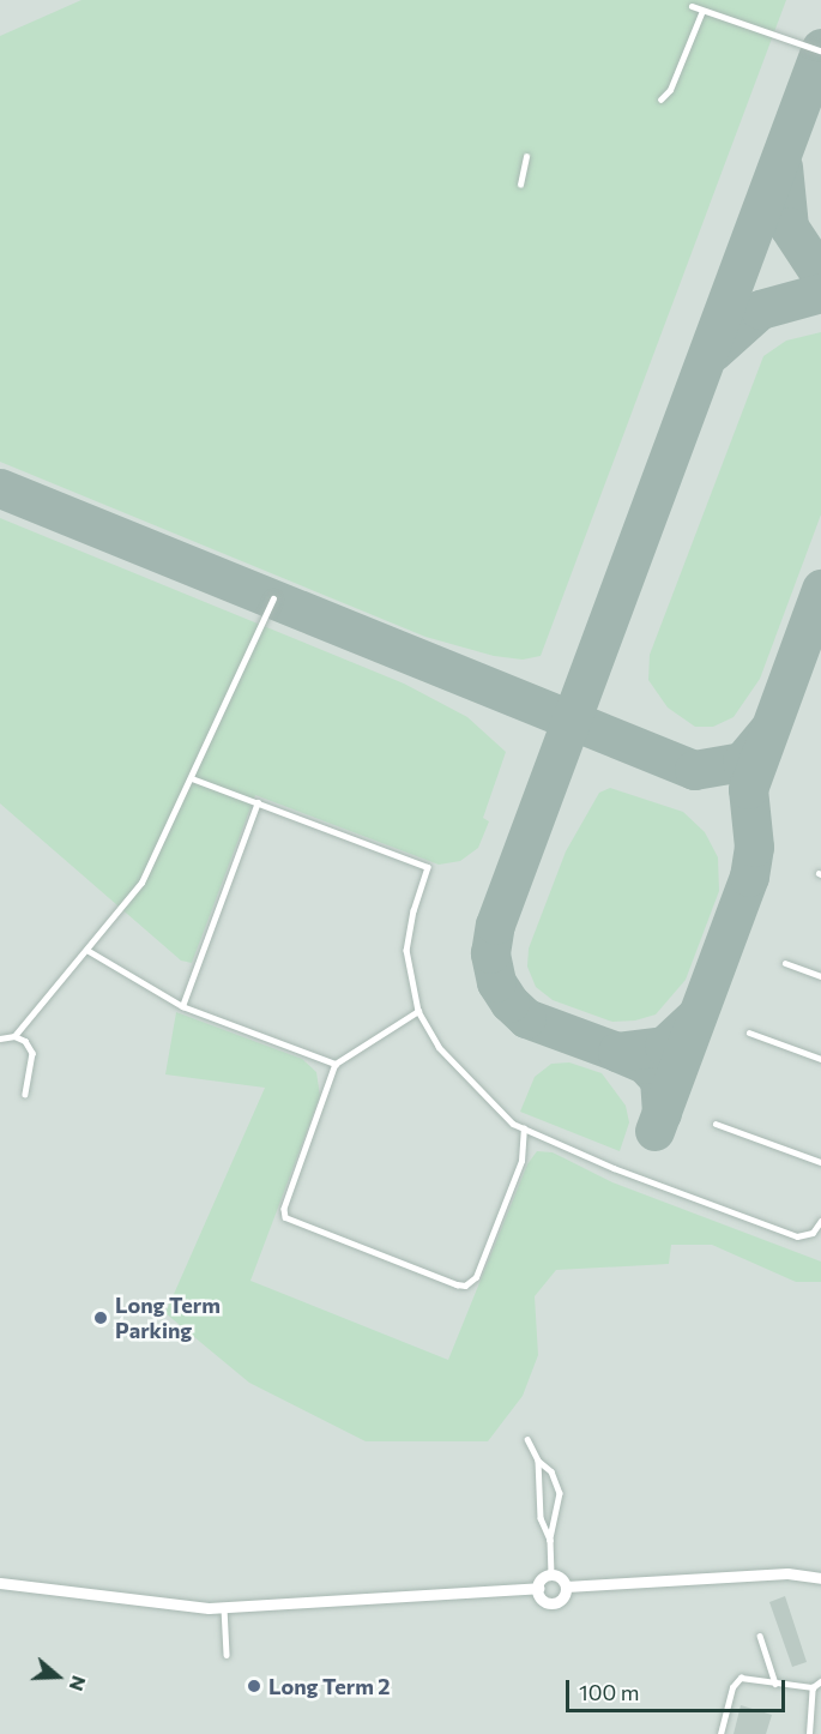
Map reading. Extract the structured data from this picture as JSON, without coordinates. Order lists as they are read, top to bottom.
{
  "places": ["Long Term Parking", "Long Term 2"],
  "scale_bar": "100 m",
  "north": "right"
}
